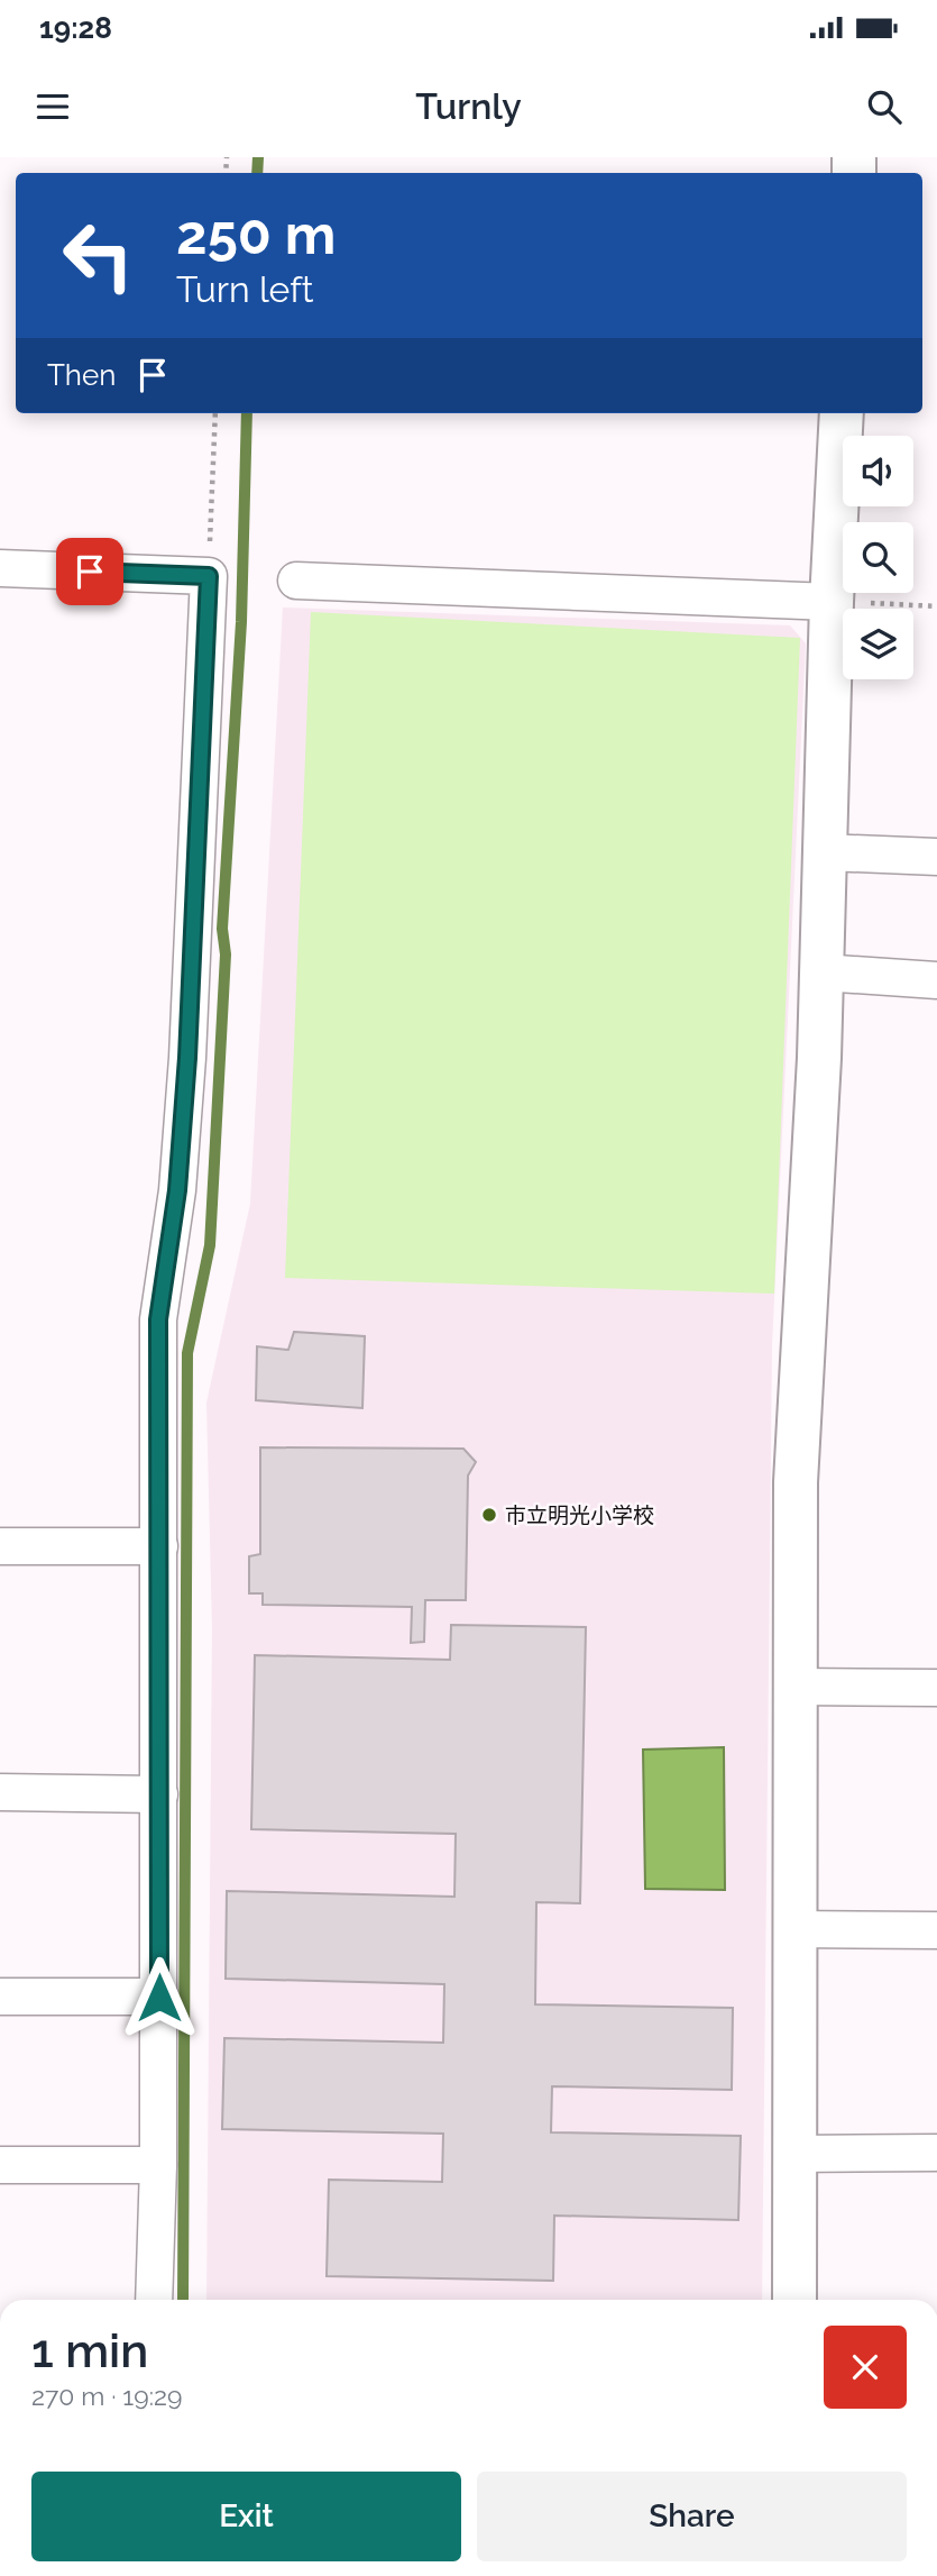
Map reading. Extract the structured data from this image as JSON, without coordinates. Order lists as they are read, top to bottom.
{
  "places": ["市立明光小学校"],
  "page": {
    "status": "19:28",
    "header": "Turnly",
    "turn": ["250 m", "Turn left"],
    "then": "Then",
    "heading": ["1 min", "270 m · 19:29"],
    "buttons": ["Exit", "Share"]
  }
}
